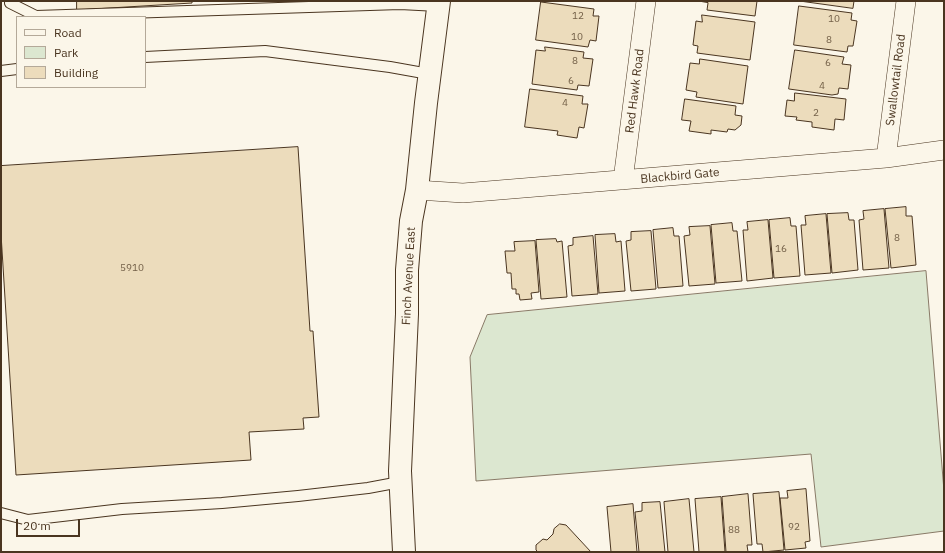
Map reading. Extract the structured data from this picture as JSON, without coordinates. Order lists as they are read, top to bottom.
{
  "streets": {
    "main road": ["Finch Avenue East"],
    "street": ["Swallowtail Road", "Red Hawk Road", "Blackbird Gate"]
  },
  "crossings": [
    ["Swallowtail Road", "Blackbird Gate"],
    ["Red Hawk Road", "Blackbird Gate"],
    ["Blackbird Gate", "Finch Avenue East"]
  ],
  "house_numbers": [
    "12",
    "10",
    "10",
    "8",
    "8",
    "6",
    "6",
    "4",
    "4",
    "2",
    "8",
    "16",
    "5910",
    "92",
    "88"
  ],
  "legend": ["Road", "Park", "Building"],
  "scale_bar": "20 m"
}
